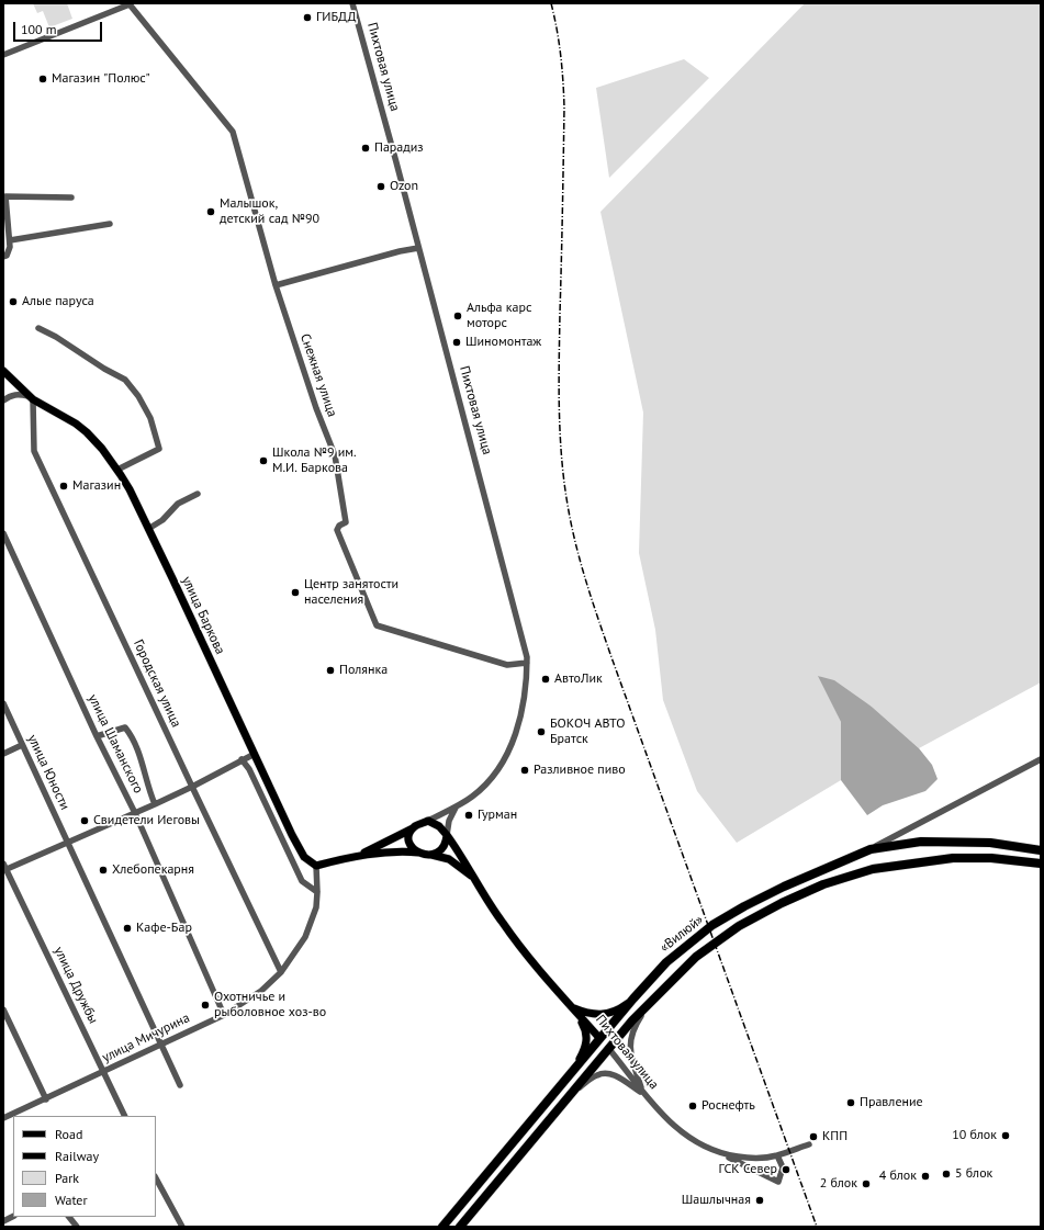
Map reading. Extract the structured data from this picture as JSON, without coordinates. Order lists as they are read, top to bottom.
{
  "streets": {
    "highway": ["Пихтовая улица", "«Вилюй»"],
    "main road": ["улица Баркова"],
    "street": [
      "Снежная улица",
      "Городская улица",
      "улица Шаманского",
      "улица Юности",
      "улица Дружбы",
      "улица Мичурина"
    ]
  },
  "crossings": [
    ["Пихтовая улица", "Снежная улица"],
    ["Пихтовая улица", "«Вилюй»"],
    ["улица Баркова", "Городская улица"],
    ["улица Баркова", "улица Мичурина"],
    ["Городская улица", "улица Мичурина"],
    ["улица Шаманского", "улица Мичурина"],
    ["улица Юности", "улица Мичурина"],
    ["улица Дружбы", "улица Мичурина"]
  ],
  "places": [
    "ГИБДД",
    "Магазин \"Полюс\"",
    "Парадиз",
    "Ozon",
    "Малышок, детский сад №90",
    "Алые паруса",
    "Альфа карс моторс",
    "Шиномонтаж",
    "Школа №9 им. М.И. Баркова",
    "Магазин",
    "Центр занятости населения",
    "Полянка",
    "АвтоЛик",
    "БОКОЧ АВТО Братск",
    "Разливное пиво",
    "Гурман",
    "Свидетели Иеговы",
    "Хлебопекарня",
    "Кафе-Бар",
    "Охотничье и рыболовное хоз-во",
    "Правление",
    "Роснефть",
    "10 блок",
    "КПП",
    "ГСК Север",
    "5 блок",
    "4 блок",
    "2 блок",
    "Шашлычная"
  ],
  "legend": [
    "Road",
    "Railway",
    "Park",
    "Water"
  ],
  "scale_bar": "100 m"
}
